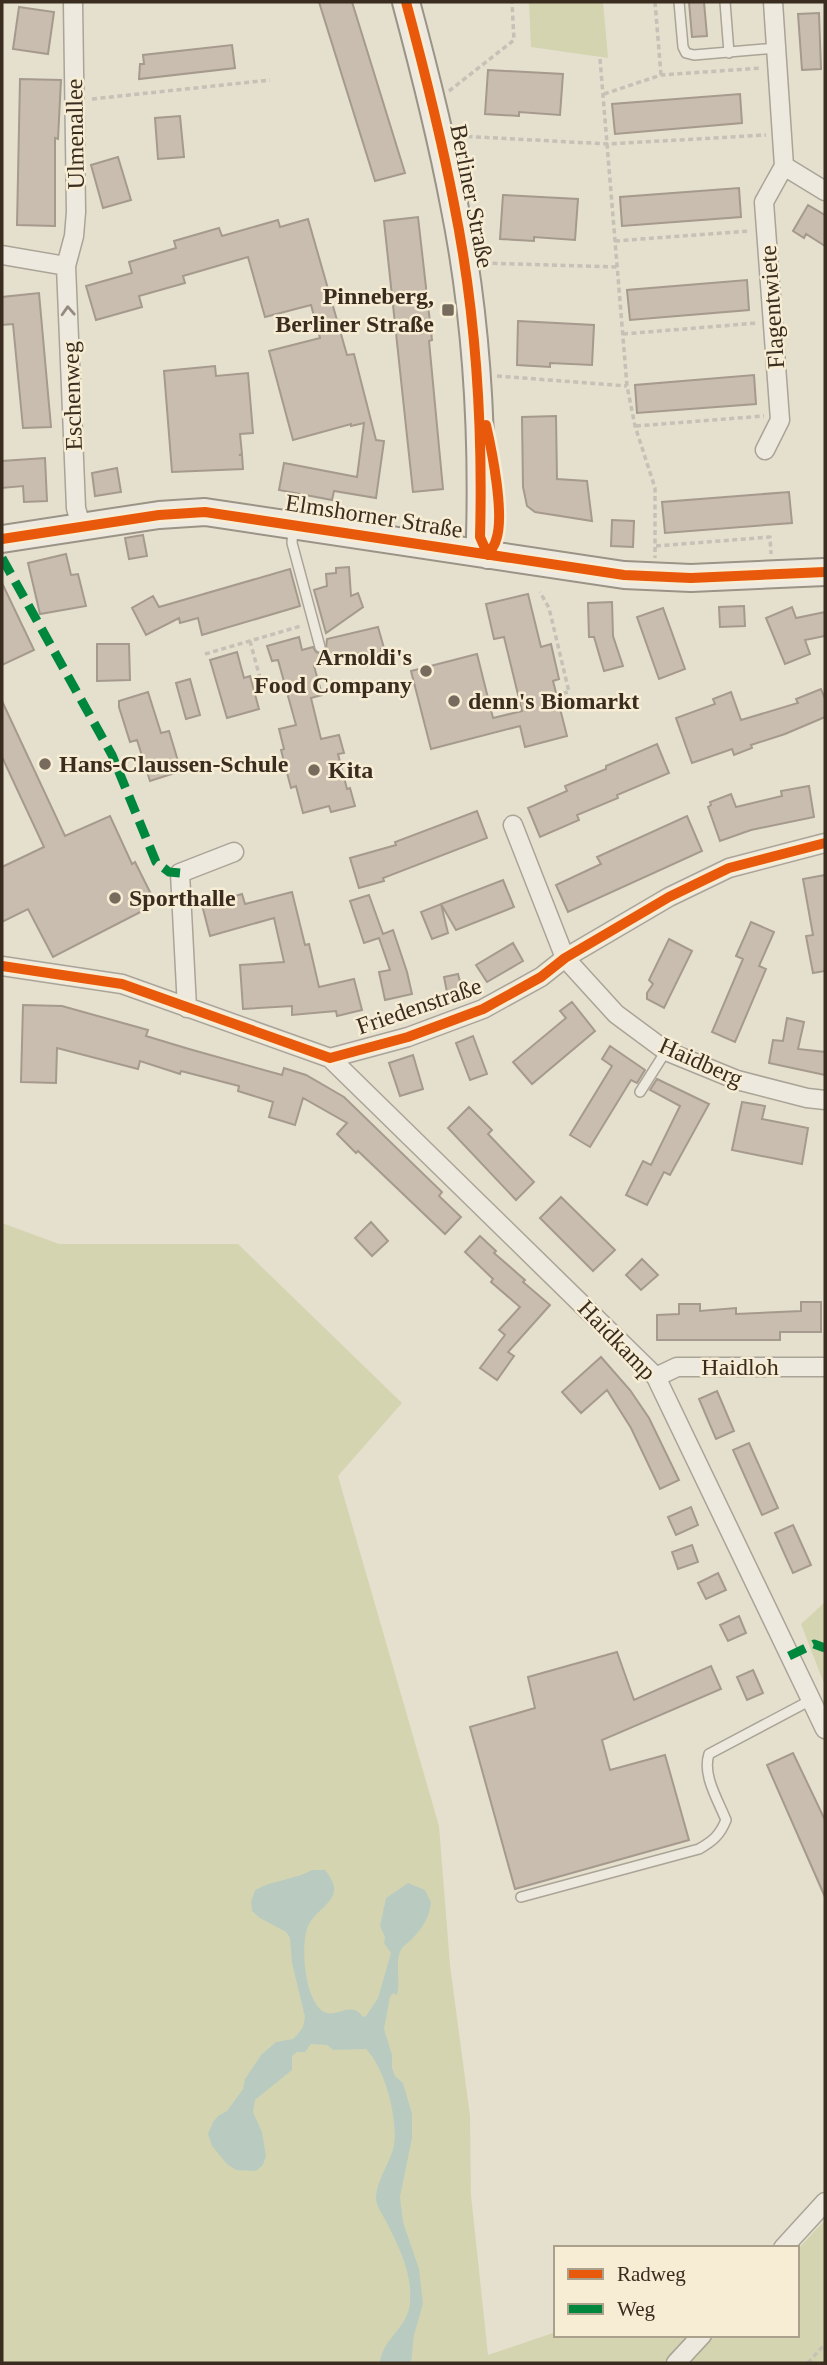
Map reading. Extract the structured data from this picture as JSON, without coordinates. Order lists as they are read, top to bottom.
{
  "streets": {
    "main road": ["Berliner Straße", "Elmshorner Straße"],
    "street": [
      "Ulmenallee",
      "Flagentwiete",
      "Eschenweg",
      "Friedenstraße",
      "Haidberg",
      "Haidkamp",
      "Haidloh"
    ]
  },
  "crossings": [
    ["Ulmenallee", "Eschenweg"],
    ["Berliner Straße", "Elmshorner Straße"],
    ["Eschenweg", "Elmshorner Straße"],
    ["Friedenstraße", "Haidberg"],
    ["Friedenstraße", "Haidkamp"],
    ["Haidkamp", "Haidloh"]
  ],
  "one_way": ["Eschenweg"],
  "places": {
    "transit": ["Pinneberg, Berliner Straße"],
    "other": [
      "Arnoldi's Food Company",
      "denn's Biomarkt",
      "Hans-Claussen-Schule",
      "Kita",
      "Sporthalle"
    ]
  },
  "legend": ["Radweg", "Weg"]
}
